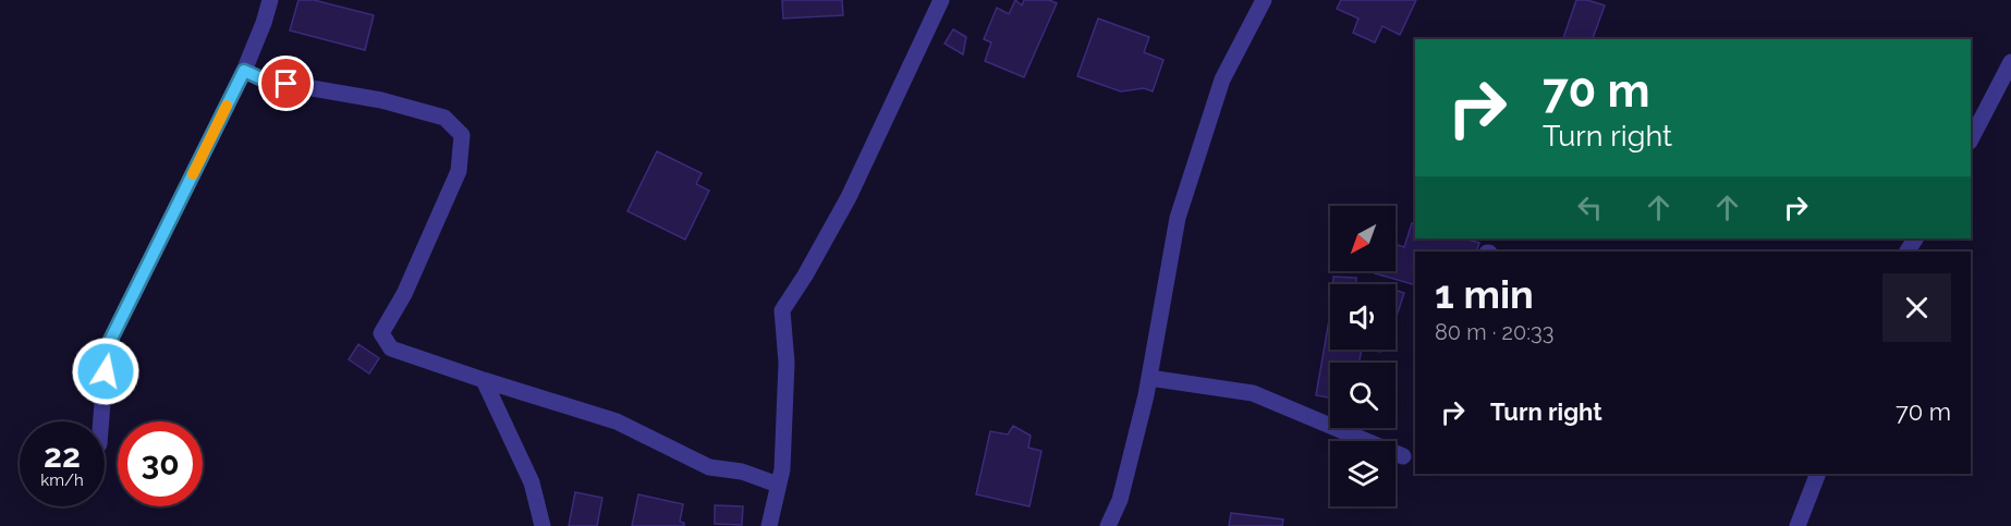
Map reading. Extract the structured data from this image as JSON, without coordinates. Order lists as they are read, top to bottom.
{
  "north": "bottom left",
  "page": {
    "turn": ["70 m", "Turn right"],
    "heading": ["1 min", "80 m · 20:33"],
    "list": [
      {
        "name": "Turn right",
        "value": "70 m"
      }
    ],
    "speed": "22 km/h",
    "limit": "30"
  }
}
